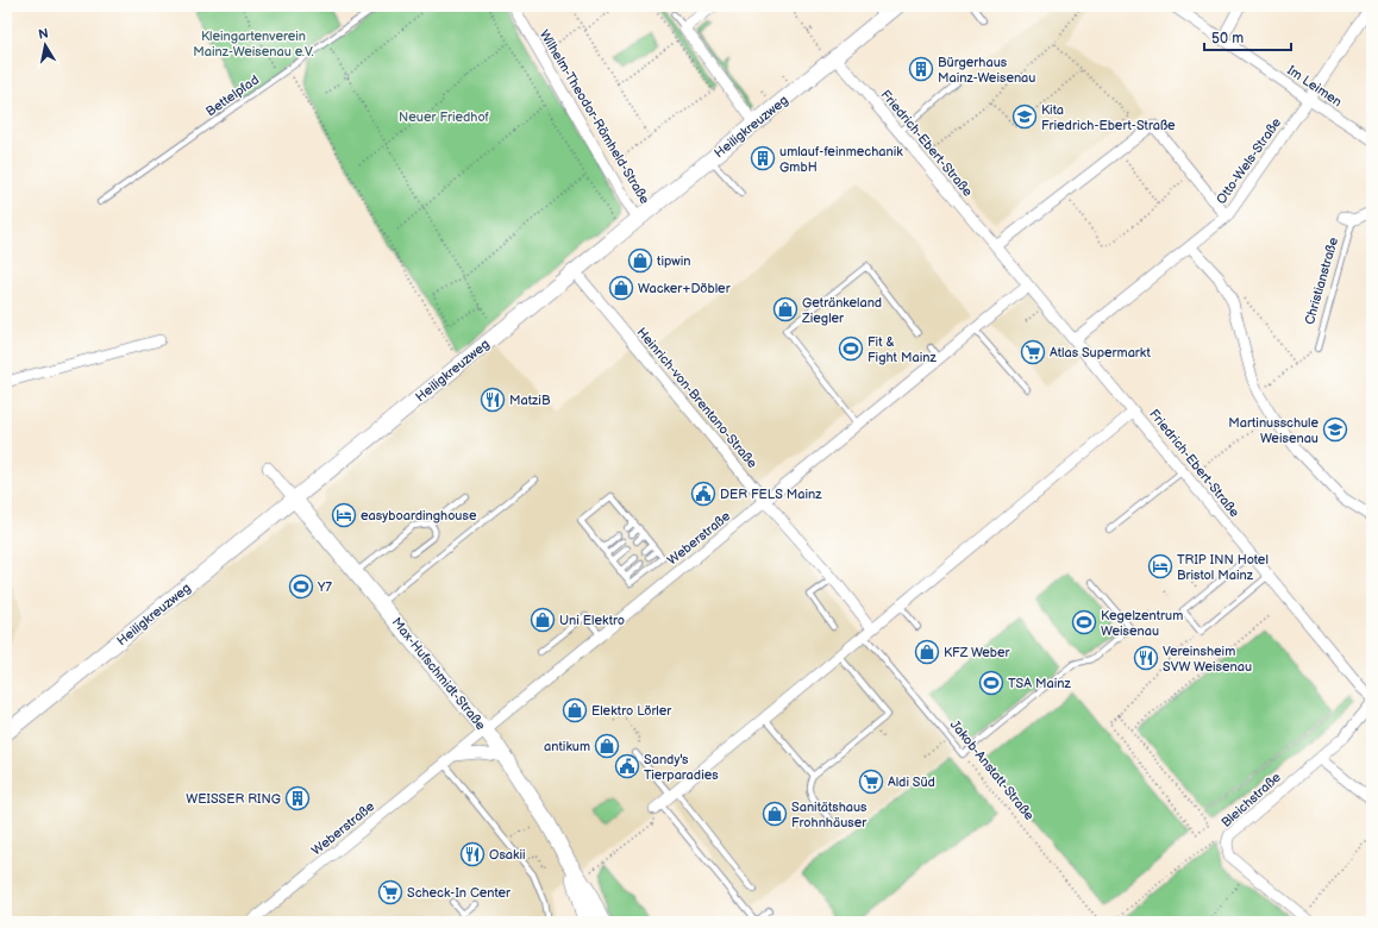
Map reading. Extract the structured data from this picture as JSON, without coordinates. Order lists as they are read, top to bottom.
{
  "streets": {
    "street": [
      "Im Leimen",
      "Wilhelm-Theodor-Römheld-Straße",
      "Heiligkreuzweg",
      "Friedrich-Ebert-Straße",
      "Otto-Wels-Straße",
      "Christianstraße",
      "Heinrich-von-Brentano-Straße",
      "Weberstraße",
      "Max-Hufschmidt-Straße",
      "Bleichstraße"
    ],
    "lane": ["Bettelpfad", "Jakob-Anstatt-Straße"]
  },
  "crossings": [
    ["Im Leimen", "Otto-Wels-Straße"],
    ["Wilhelm-Theodor-Römheld-Straße", "Heiligkreuzweg"],
    ["Heiligkreuzweg", "Friedrich-Ebert-Straße"],
    ["Heiligkreuzweg", "Heinrich-von-Brentano-Straße"],
    ["Heiligkreuzweg", "Max-Hufschmidt-Straße"],
    ["Friedrich-Ebert-Straße", "Otto-Wels-Straße"],
    ["Friedrich-Ebert-Straße", "Weberstraße"],
    ["Heinrich-von-Brentano-Straße", "Weberstraße"],
    ["Weberstraße", "Max-Hufschmidt-Straße"]
  ],
  "parks": ["Kleingartenverein Mainz-Weisenau e.V.", "Neuer Friedhof"],
  "places": {
    "building": ["Bürgerhaus Mainz-Weisenau", "umlauf-feinmechanik GmbH", "WEISSER RING"],
    "school or university": ["Kita Friedrich-Ebert-Straße", "Martinusschule Weisenau"],
    "shop": [
      "tipwin",
      "Wacker+Döbler",
      "Getränkeland Ziegler",
      "Uni Elektro",
      "KFZ Weber",
      "Elektro Lörler",
      "antikum",
      "Sanitätshaus Frohnhäuser"
    ],
    "sports": [
      "Fit & Fight Mainz",
      "Y7",
      "Kegelzentrum Weisenau",
      "TSA Mainz"
    ],
    "supermarket": ["Atlas Supermarkt", "Aldi Süd", "Scheck-In Center"],
    "restaurant": ["MatziB", "Vereinsheim SVW Weisenau", "Osakii"],
    "public building": ["DER FELS Mainz", "Sandy's Tierparadies"],
    "hotel": ["easyboardinghouse", "TRIP INN Hotel Bristol Mainz"]
  },
  "scale_bar": "50 m",
  "north": "top"
}
